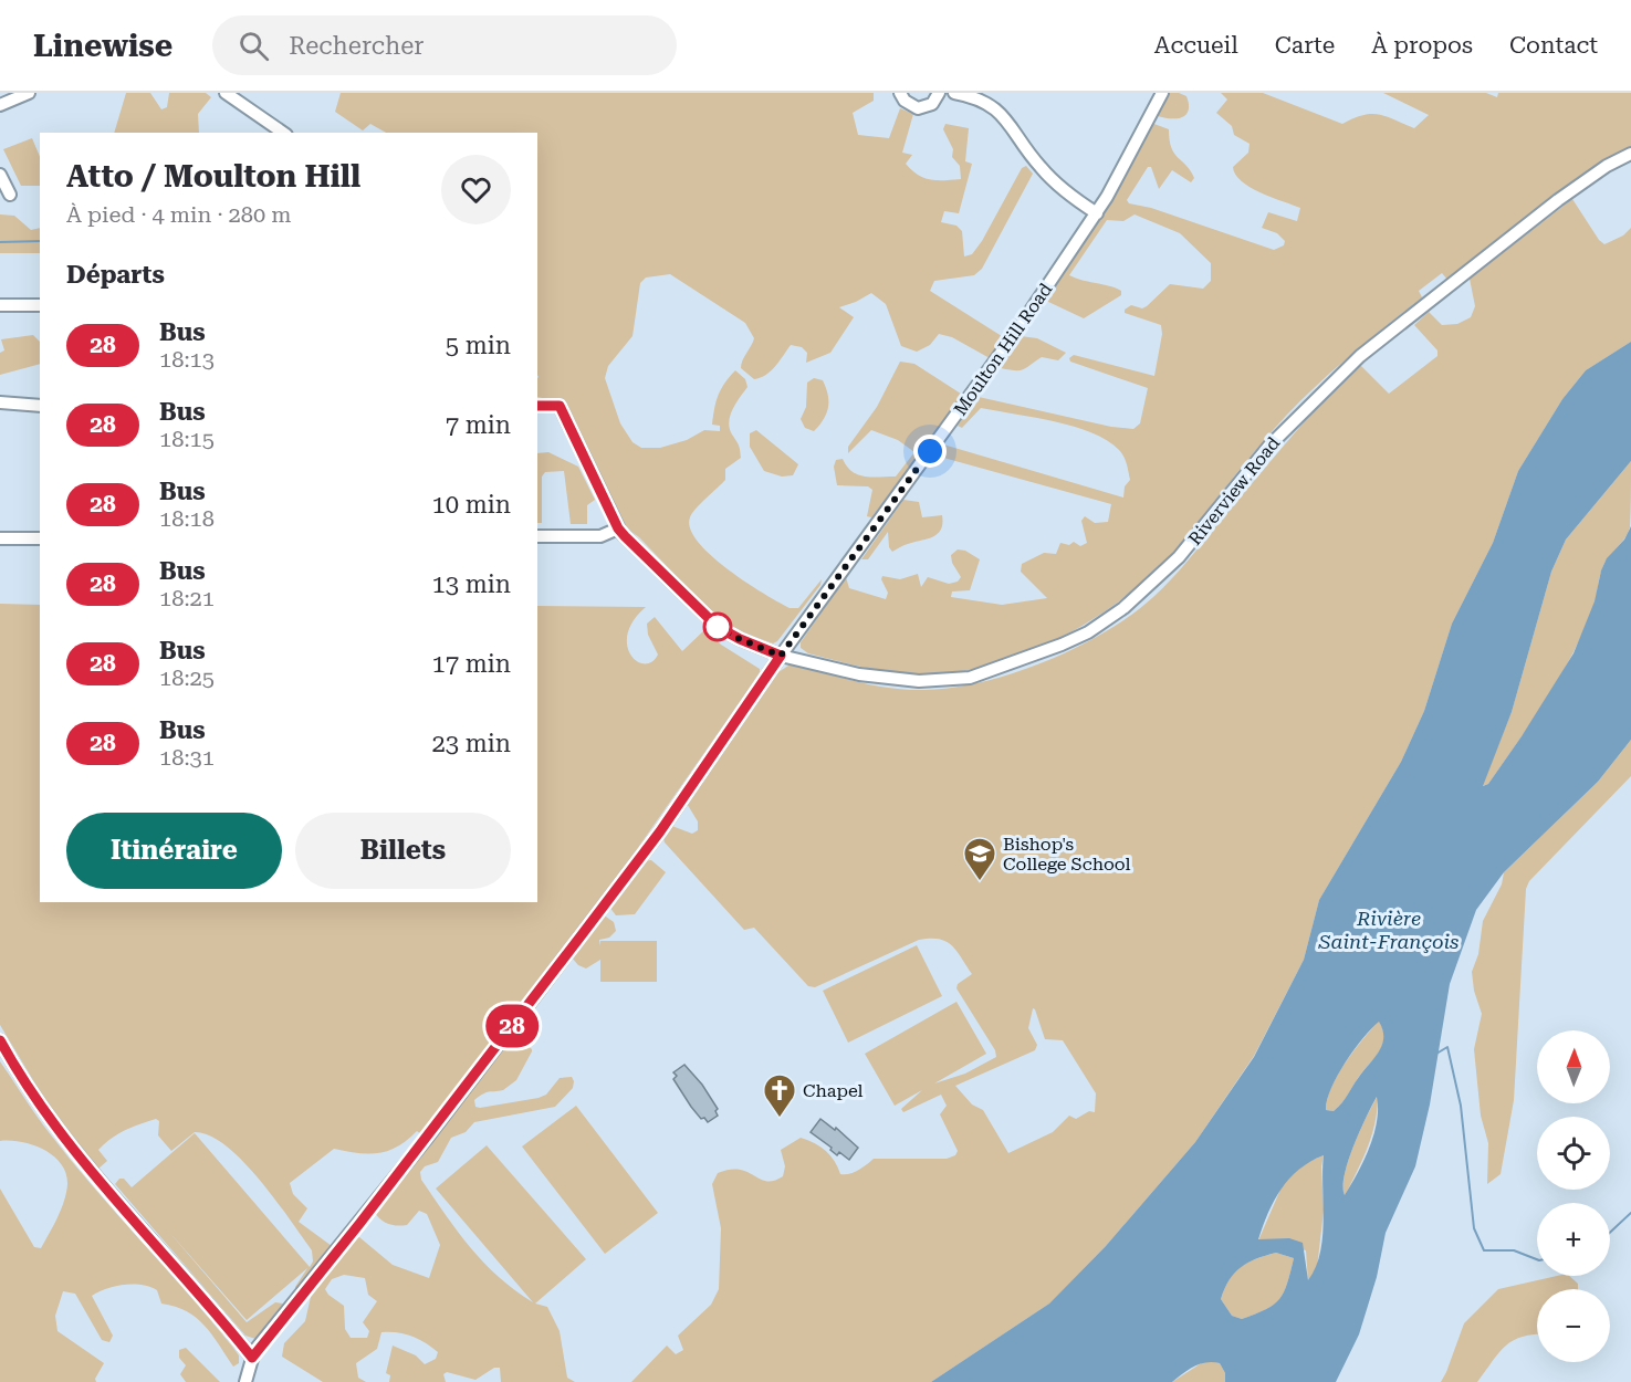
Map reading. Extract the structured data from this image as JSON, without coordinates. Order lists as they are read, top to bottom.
{
  "streets": {
    "street": ["Moulton Hill Road", "Riverview Road"]
  },
  "crossings": [
    ["Moulton Hill Road", "Riverview Road"]
  ],
  "water": ["Rivière Saint-François"],
  "places": {
    "school or university": ["Bishop's College School"],
    "church": ["Chapel"]
  },
  "lines": ["bus line 28"],
  "north": "top",
  "page": {
    "header": "Linewise",
    "search": "Rechercher",
    "nav": [
      "Accueil",
      "Carte",
      "À propos",
      "Contact"
    ],
    "on_map": "28",
    "heading": [
      ["Atto / Moulton Hill", "À pied · 4 min · 280 m"],
      "Départs"
    ],
    "list": [
      {
        "mark": "28",
        "name": "Bus",
        "note": "18:13",
        "value": "5 min"
      },
      {
        "mark": "28",
        "name": "Bus",
        "note": "18:15",
        "value": "7 min"
      },
      {
        "mark": "28",
        "name": "Bus",
        "note": "18:18",
        "value": "10 min"
      },
      {
        "mark": "28",
        "name": "Bus",
        "note": "18:21",
        "value": "13 min"
      },
      {
        "mark": "28",
        "name": "Bus",
        "note": "18:25",
        "value": "17 min"
      },
      {
        "mark": "28",
        "name": "Bus",
        "note": "18:31",
        "value": "23 min"
      }
    ],
    "buttons": ["Itinéraire", "Billets"],
    "map_buttons": ["+", "−"]
  }
}
